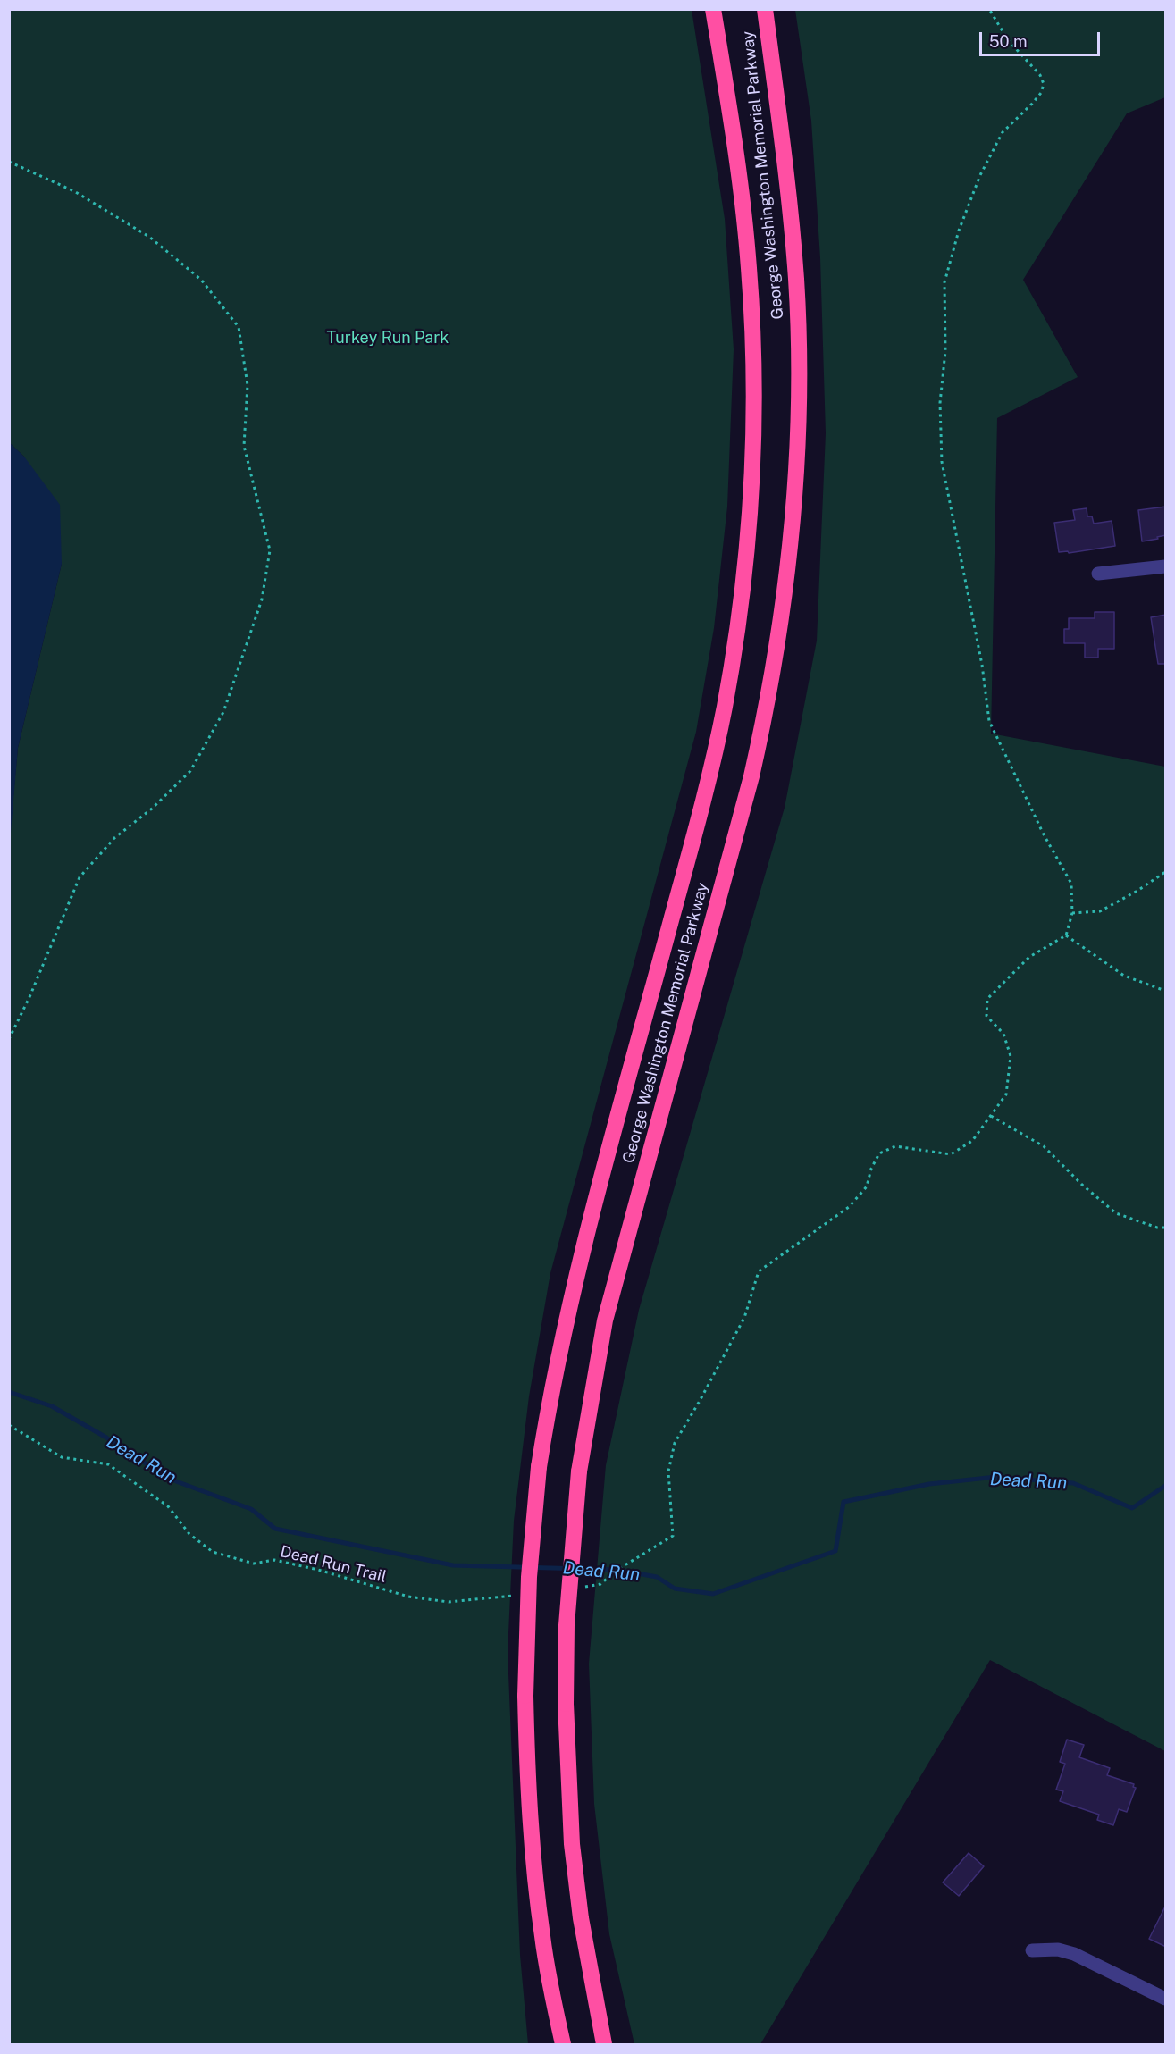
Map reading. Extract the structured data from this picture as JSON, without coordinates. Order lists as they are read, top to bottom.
{
  "streets": {
    "highway": ["George Washington Memorial Parkway"],
    "path": ["Dead Run Trail"]
  },
  "water": ["Dead Run"],
  "parks": ["Turkey Run Park"],
  "scale_bar": "50 m"
}
